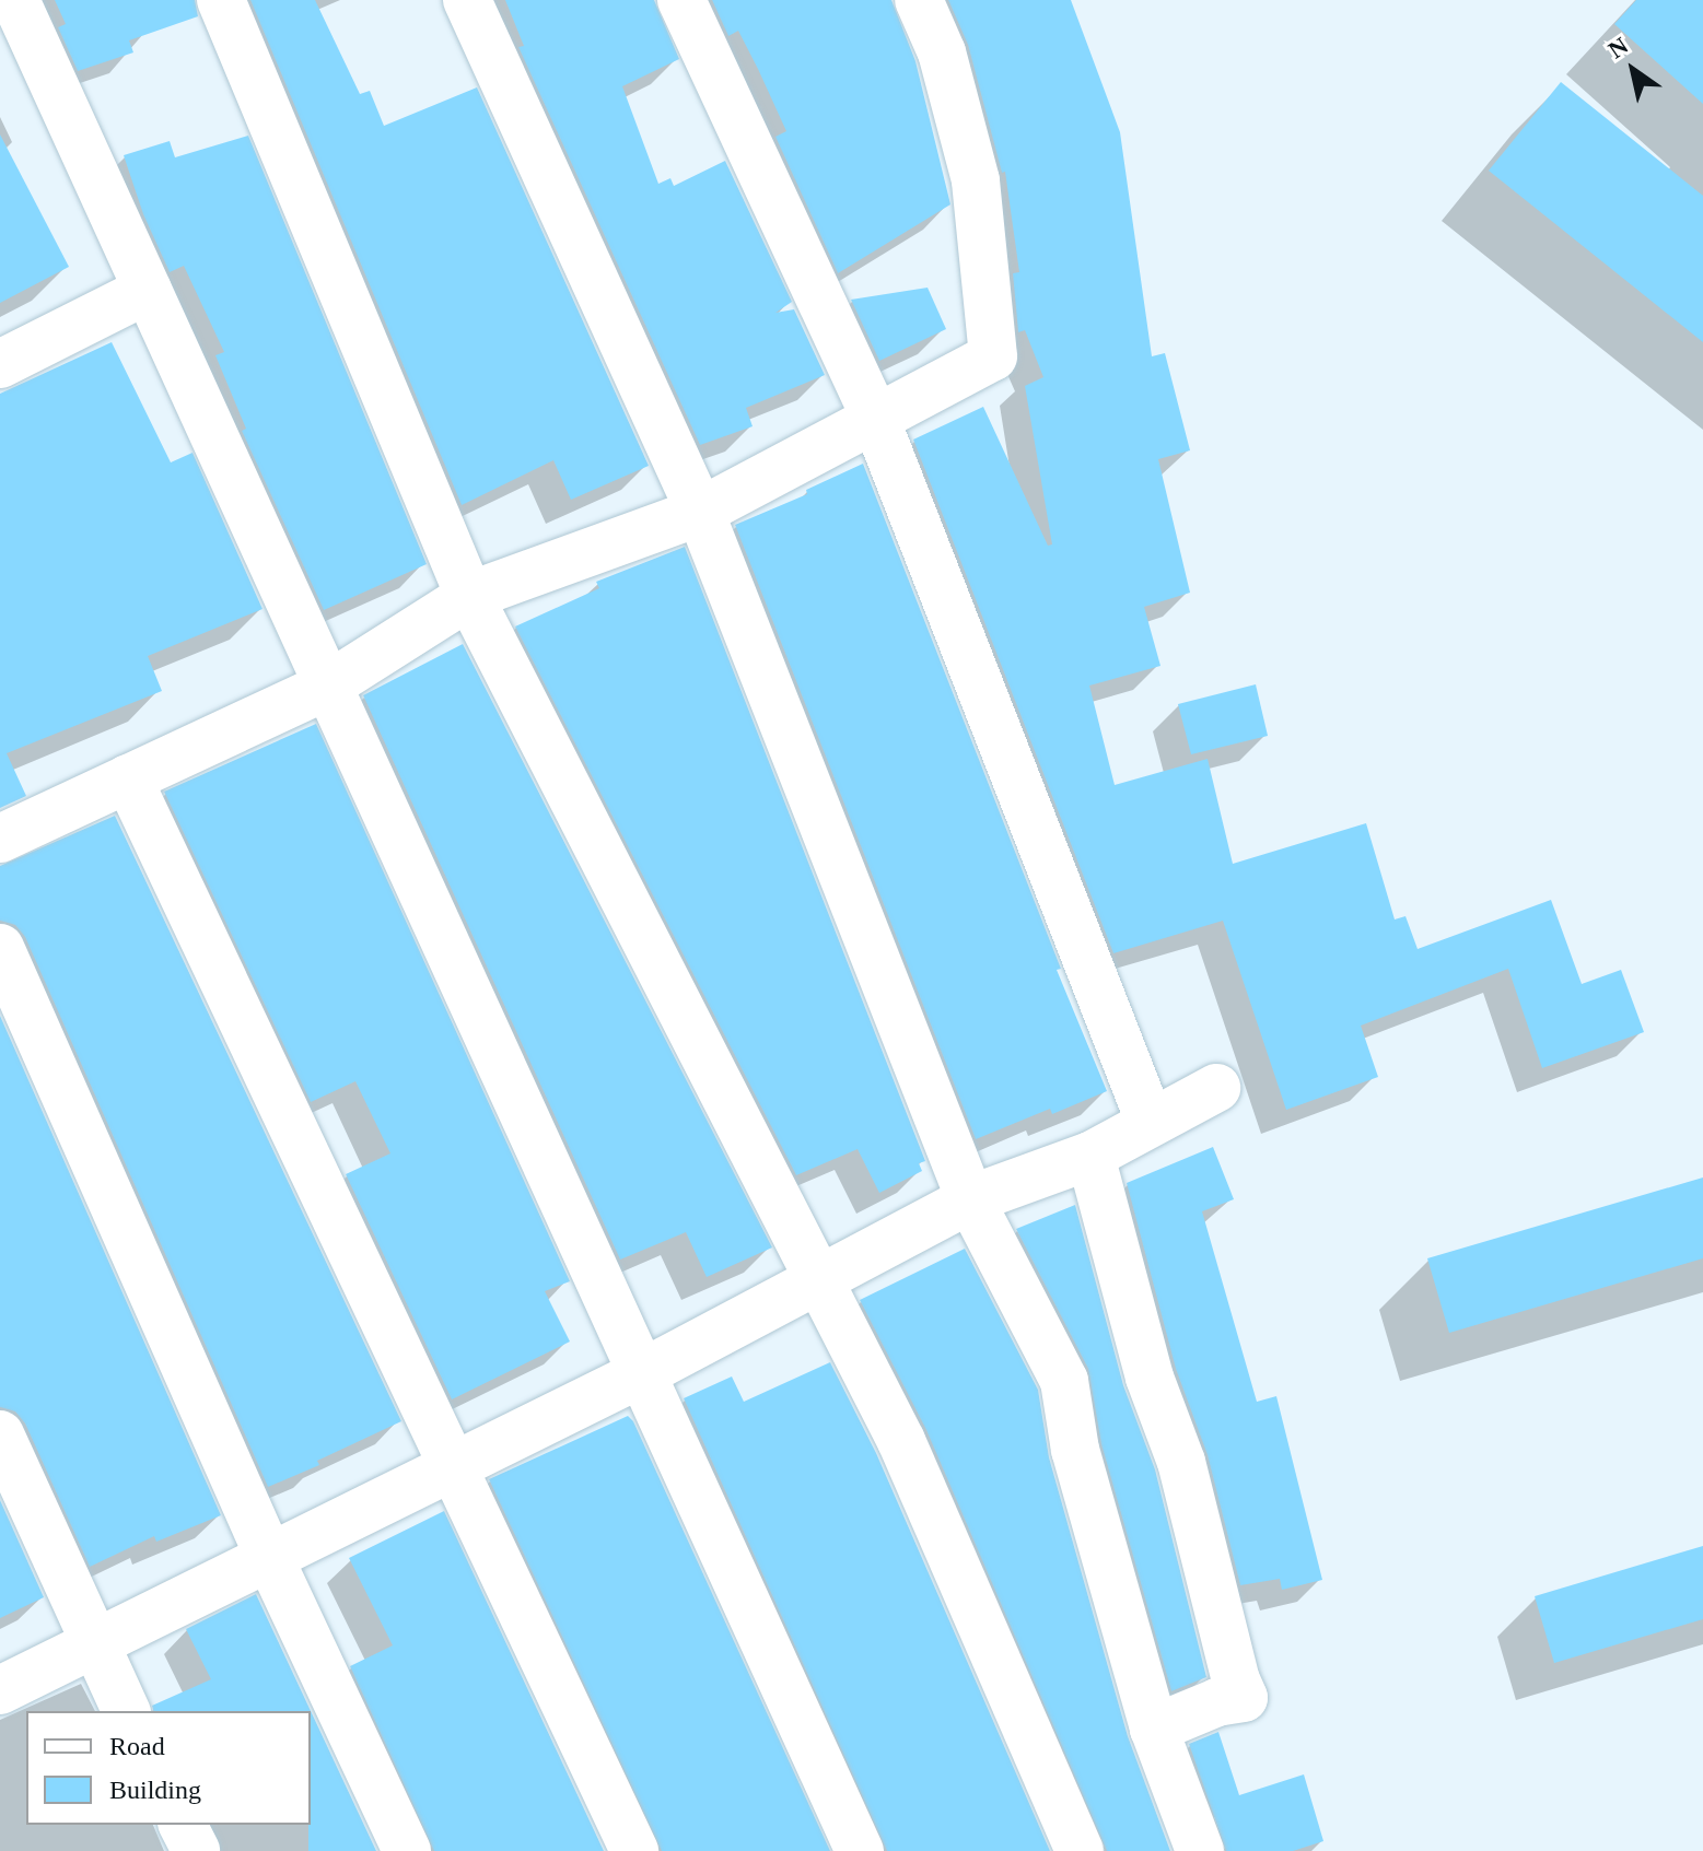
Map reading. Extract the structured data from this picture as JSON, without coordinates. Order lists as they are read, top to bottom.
{
  "legend": ["Road", "Building"],
  "north": "top left"
}
